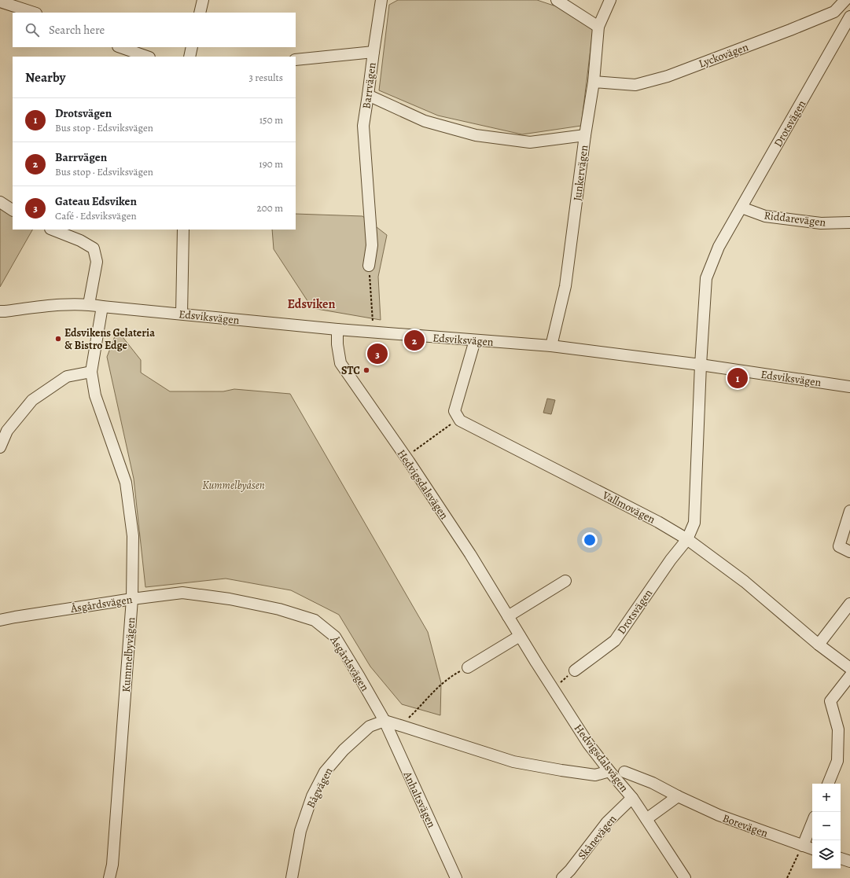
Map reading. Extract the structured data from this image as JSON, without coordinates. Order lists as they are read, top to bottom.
{
  "streets": {
    "street": [
      "Lyckovägen",
      "Barrvägen",
      "Drotsvägen",
      "Junkervägen",
      "Riddarevägen",
      "Edsviksvägen",
      "Hedvigsdalsvägen",
      "Vallmovägen",
      "Åsgårdsvägen",
      "Kummelbyvägen",
      "Bågvägen",
      "Anhaltsvägen",
      "Borevägen",
      "Skånevägen"
    ]
  },
  "crossings": [
    ["Lyckovägen", "Junkervägen"],
    ["Drotsvägen", "Riddarevägen"],
    ["Drotsvägen", "Edsviksvägen"],
    ["Drotsvägen", "Vallmovägen"],
    ["Junkervägen", "Edsviksvägen"],
    ["Edsviksvägen", "Hedvigsdalsvägen"],
    ["Edsviksvägen", "Kummelbyvägen"],
    ["Hedvigsdalsvägen", "Skånevägen"],
    ["Åsgårdsvägen", "Kummelbyvägen"],
    ["Åsgårdsvägen", "Bågvägen"],
    ["Åsgårdsvägen", "Anhaltsvägen"],
    ["Bågvägen", "Anhaltsvägen"]
  ],
  "districts": ["Edsviken"],
  "parks": ["Kummelbyåsen"],
  "places": ["Edsvikens Gelateria & Bistro Edge", "STC"],
  "page": {
    "search": "Search here",
    "heading": ["Nearby", "3 results"],
    "list": [
      {
        "mark": "1",
        "name": "Drotsvägen",
        "note": "Bus stop · Edsviksvägen",
        "value": "150 m"
      },
      {
        "mark": "2",
        "name": "Barrvägen",
        "note": "Bus stop · Edsviksvägen",
        "value": "190 m"
      },
      {
        "mark": "3",
        "name": "Gateau Edsviken",
        "note": "Café · Edsviksvägen",
        "value": "200 m"
      }
    ],
    "pins": ["2", "3", "1"],
    "map_buttons": ["+", "−"]
  }
}
